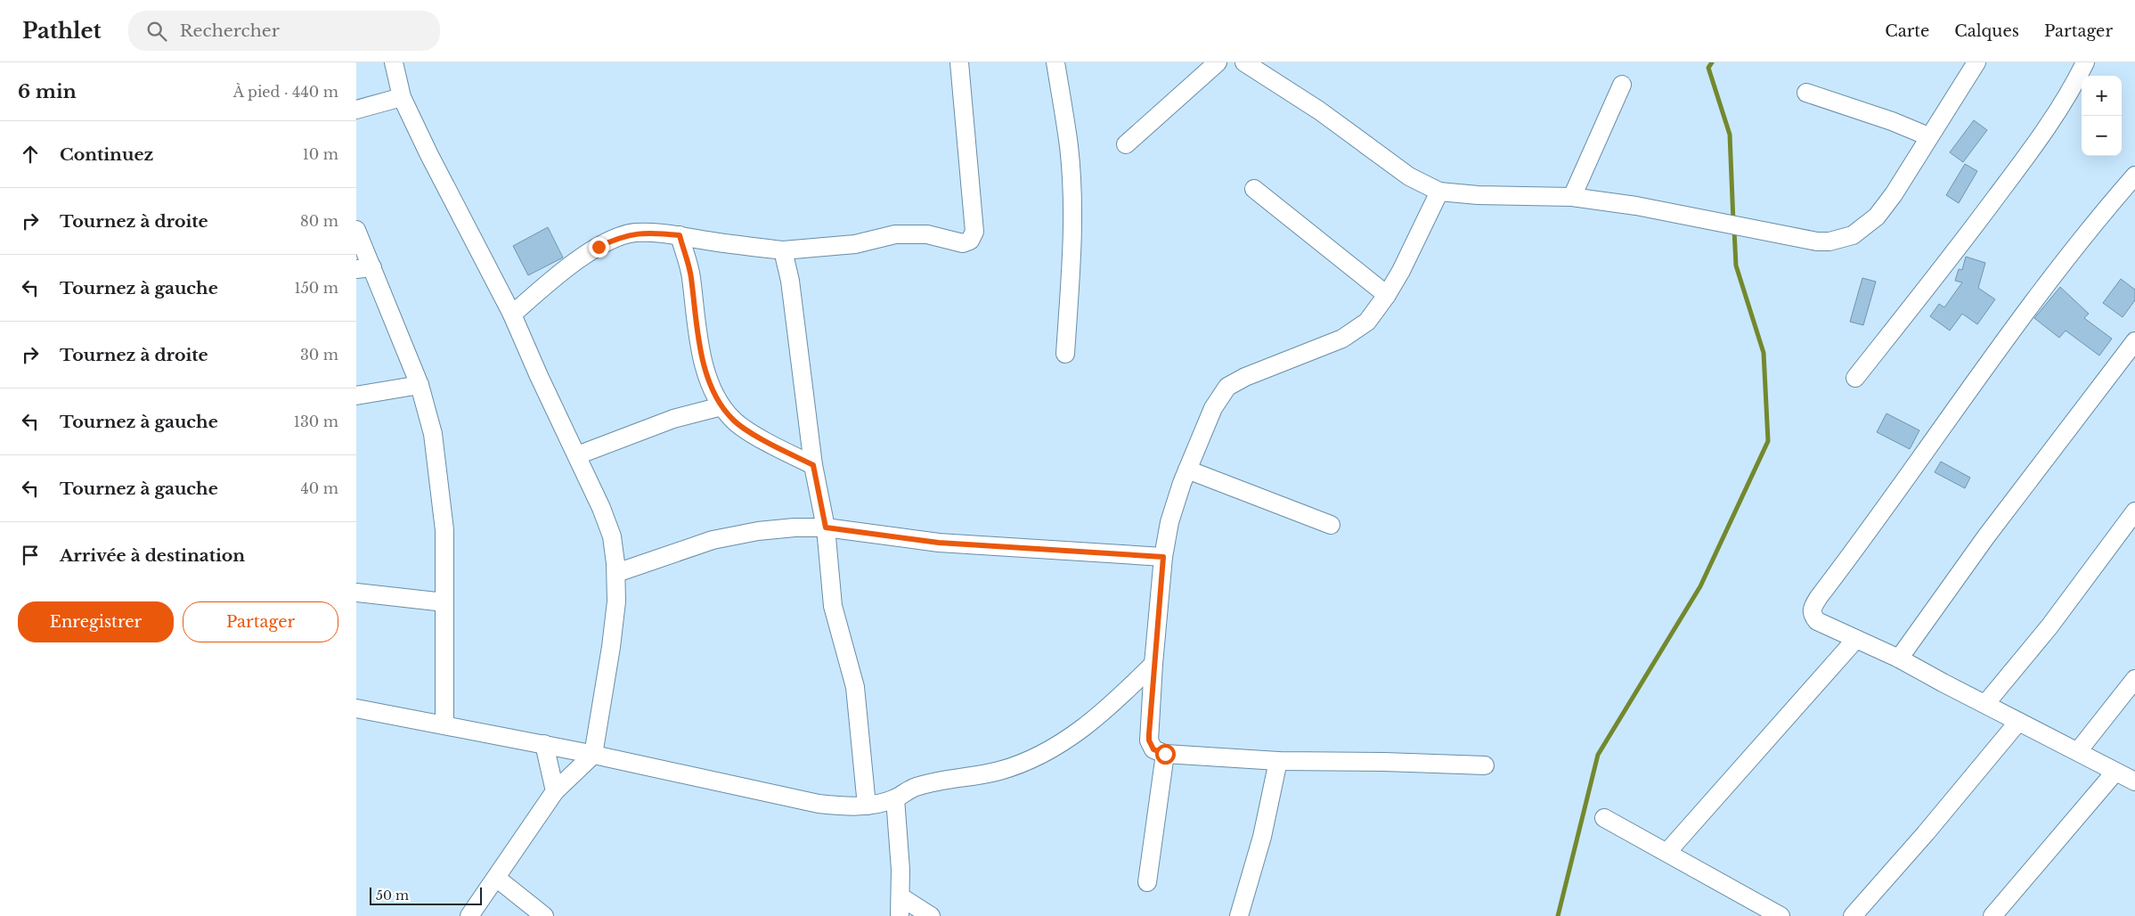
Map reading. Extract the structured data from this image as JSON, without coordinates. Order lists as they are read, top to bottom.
{
  "scale_bar": "50 m",
  "page": {
    "header": "Pathlet",
    "search": "Rechercher",
    "nav": ["Carte", "Calques", "Partager"],
    "heading": ["6 min", "À pied · 440 m"],
    "map_buttons": ["+", "−"],
    "list": [
      ["Continuez", "10 m"],
      ["Tournez à droite", "80 m"],
      ["Tournez à gauche", "150 m"],
      ["Tournez à droite", "30 m"],
      ["Tournez à gauche", "130 m"],
      ["Tournez à gauche", "40 m"],
      "Arrivée à destination"
    ],
    "buttons": ["Enregistrer", "Partager"],
    "scale": "50 m"
  }
}
